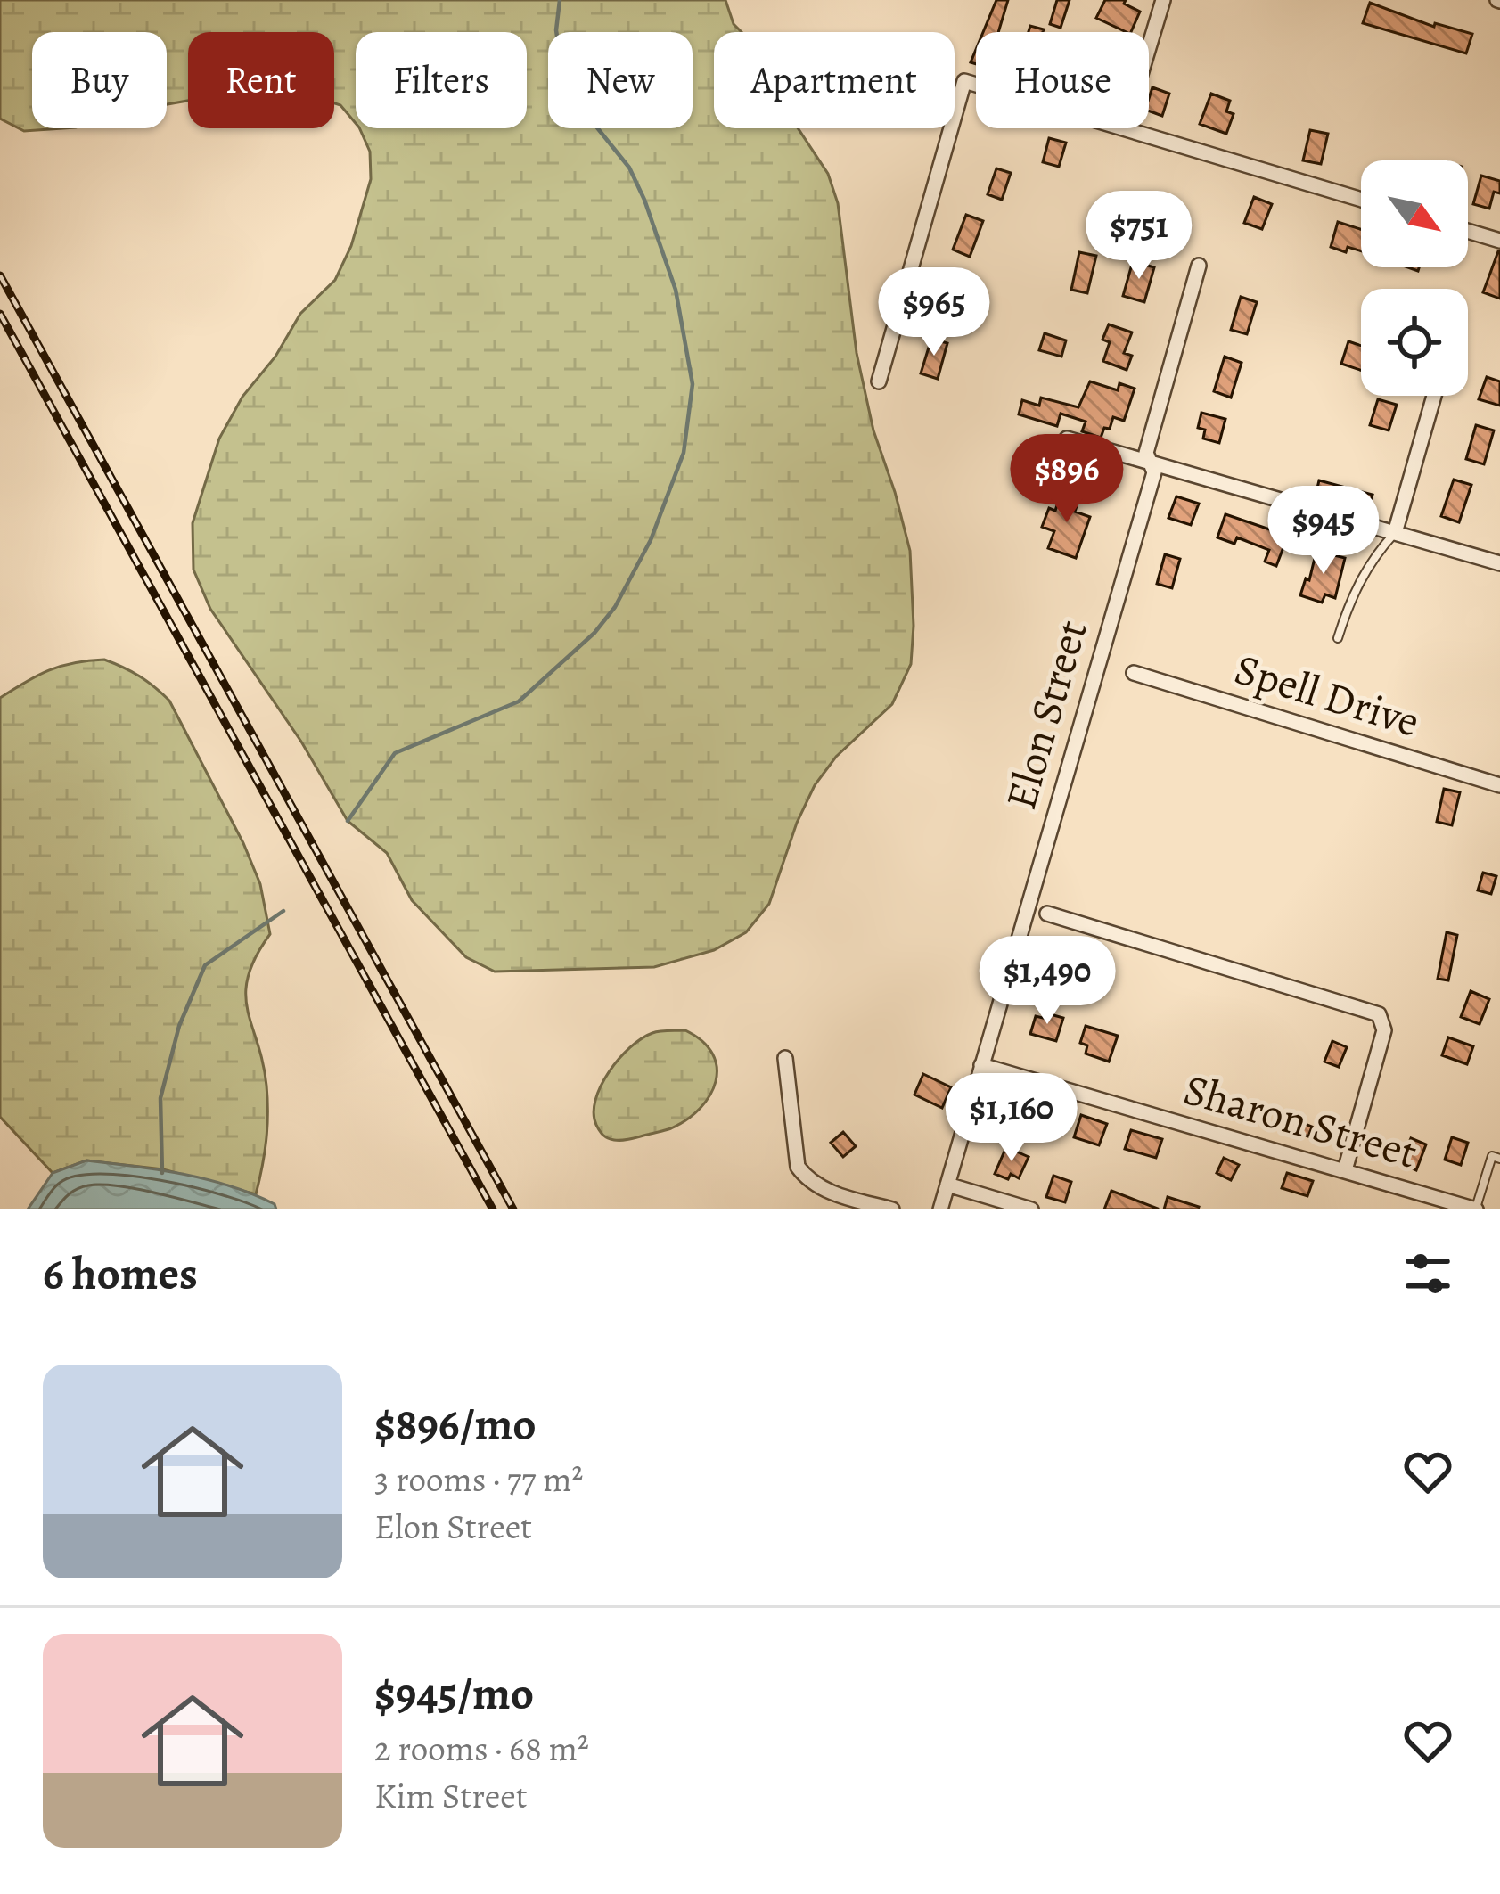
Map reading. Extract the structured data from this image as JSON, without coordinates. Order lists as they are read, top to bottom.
{
  "streets": {
    "street": ["Spell Drive", "Elon Street", "Sharon Street"]
  },
  "crossings": [
    ["Elon Street", "Sharon Street"]
  ],
  "north": "bottom right",
  "page": {
    "chip": [
      "Buy",
      "Rent",
      "Filters",
      "New",
      "Apartment",
      "House"
    ],
    "price": [
      "$751",
      "$965",
      "$896",
      "$945",
      "$1,490",
      "$1,160"
    ],
    "heading": "6 homes",
    "list": [
      {
        "name": "$896/mo",
        "note": "3 rooms · 77 m² · Elon Street"
      },
      {
        "name": "$945/mo",
        "note": "2 rooms · 68 m² · Kim Street"
      }
    ]
  }
}
